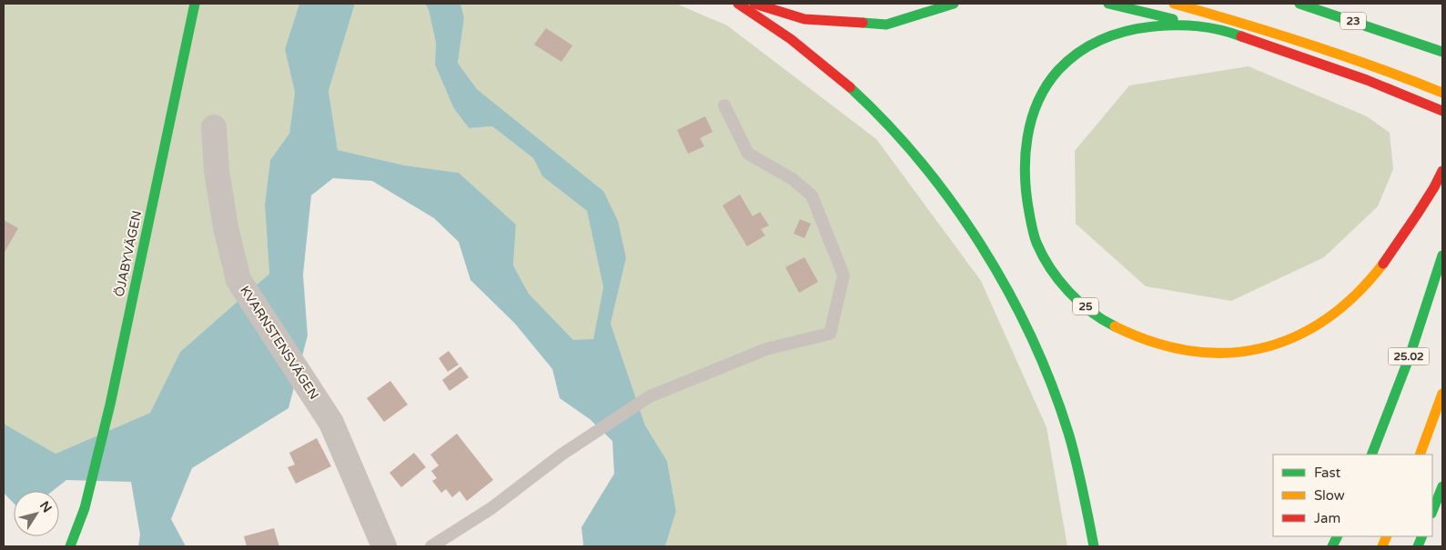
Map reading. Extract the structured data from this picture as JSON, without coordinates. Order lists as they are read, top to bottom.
{
  "streets": {
    "main road": [
      "23",
      "ÖJABYVÄGEN",
      "25",
      "25.02"
    ],
    "street": ["KVARNSTENSVÄGEN"]
  },
  "legend": ["Fast", "Slow", "Jam"],
  "north": "top right"
}
